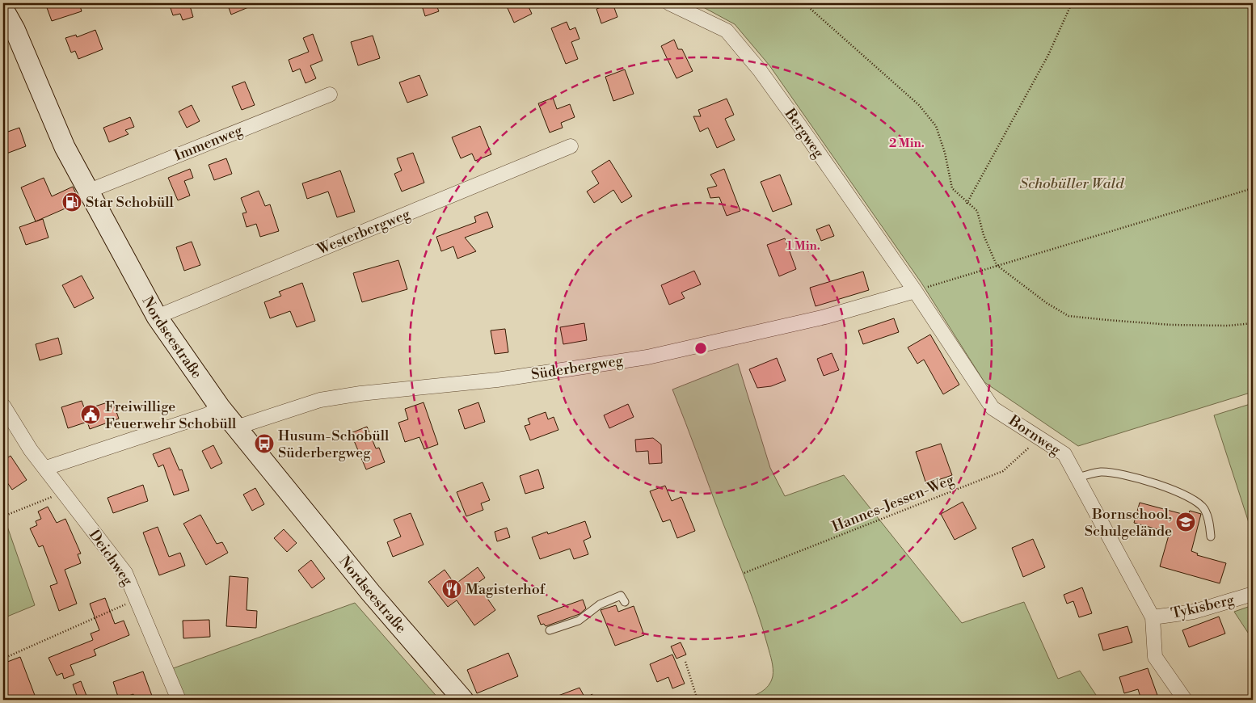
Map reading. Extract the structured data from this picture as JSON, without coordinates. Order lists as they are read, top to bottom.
{
  "streets": {
    "main road": ["Nordseestraße"],
    "street": [
      "Bergweg",
      "Immenweg",
      "Westerbergweg",
      "Süderbergweg",
      "Bornweg",
      "Deichweg",
      "Tykisberg"
    ],
    "path": ["Hannes-Jessen-Weg"]
  },
  "crossings": [
    ["Bergweg", "Süderbergweg"],
    ["Bergweg", "Bornweg"],
    ["Immenweg", "Nordseestraße"],
    ["Westerbergweg", "Nordseestraße"],
    ["Nordseestraße", "Süderbergweg"],
    ["Süderbergweg", "Bornweg"],
    ["Bornweg", "Hannes-Jessen-Weg"],
    ["Bornweg", "Tykisberg"]
  ],
  "parks": ["Schobüller Wald"],
  "places": {
    "fuel station": ["Star Schobüll"],
    "public building": ["Freiwillige Feuerwehr Schobüll"],
    "bus stop": ["Husum-Schobüll Süderbergweg"],
    "school or university": ["Bornschool, Schulgelände"],
    "restaurant": ["Magisterhof"]
  },
  "rings": ["2 Min.", "1 Min."]
}
